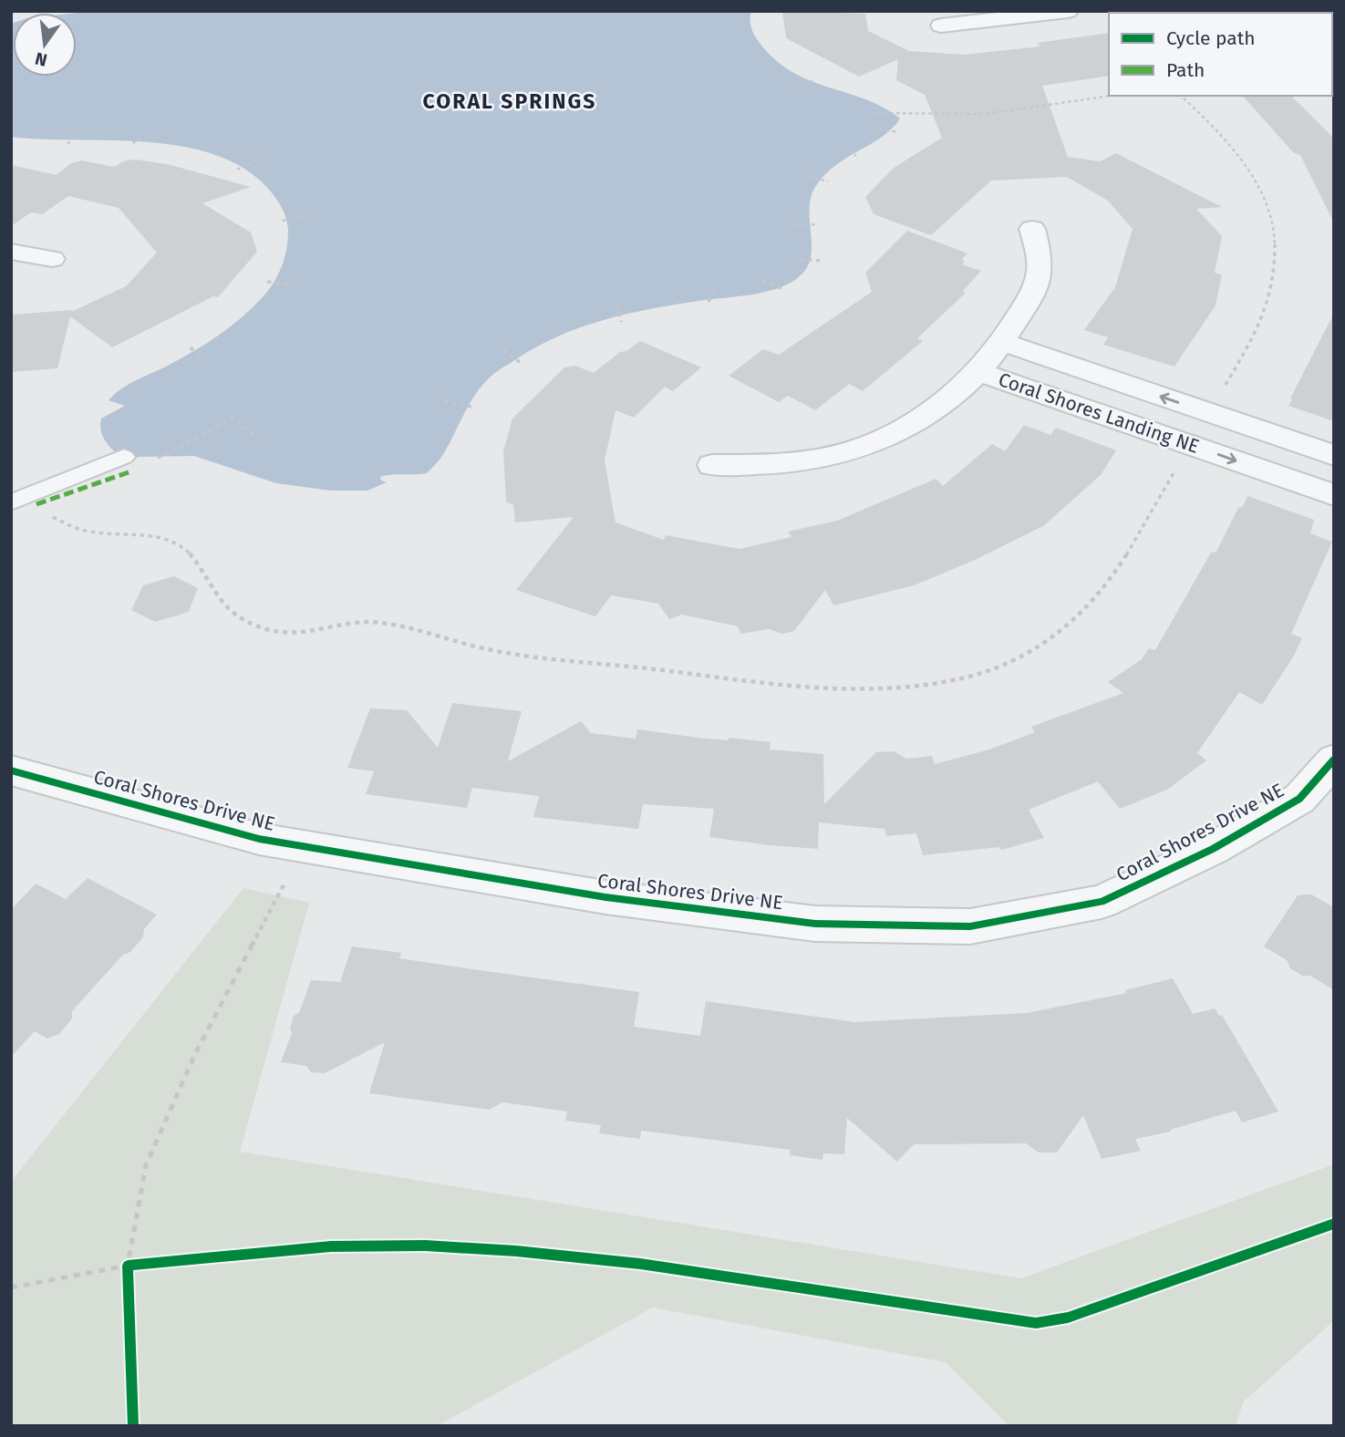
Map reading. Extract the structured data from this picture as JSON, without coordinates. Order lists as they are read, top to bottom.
{
  "streets": {
    "street": ["Coral Shores Landing NE", "Coral Shores Drive NE"]
  },
  "districts": ["CORAL SPRINGS"],
  "legend": ["Cycle path", "Path"],
  "north": "bottom"
}
